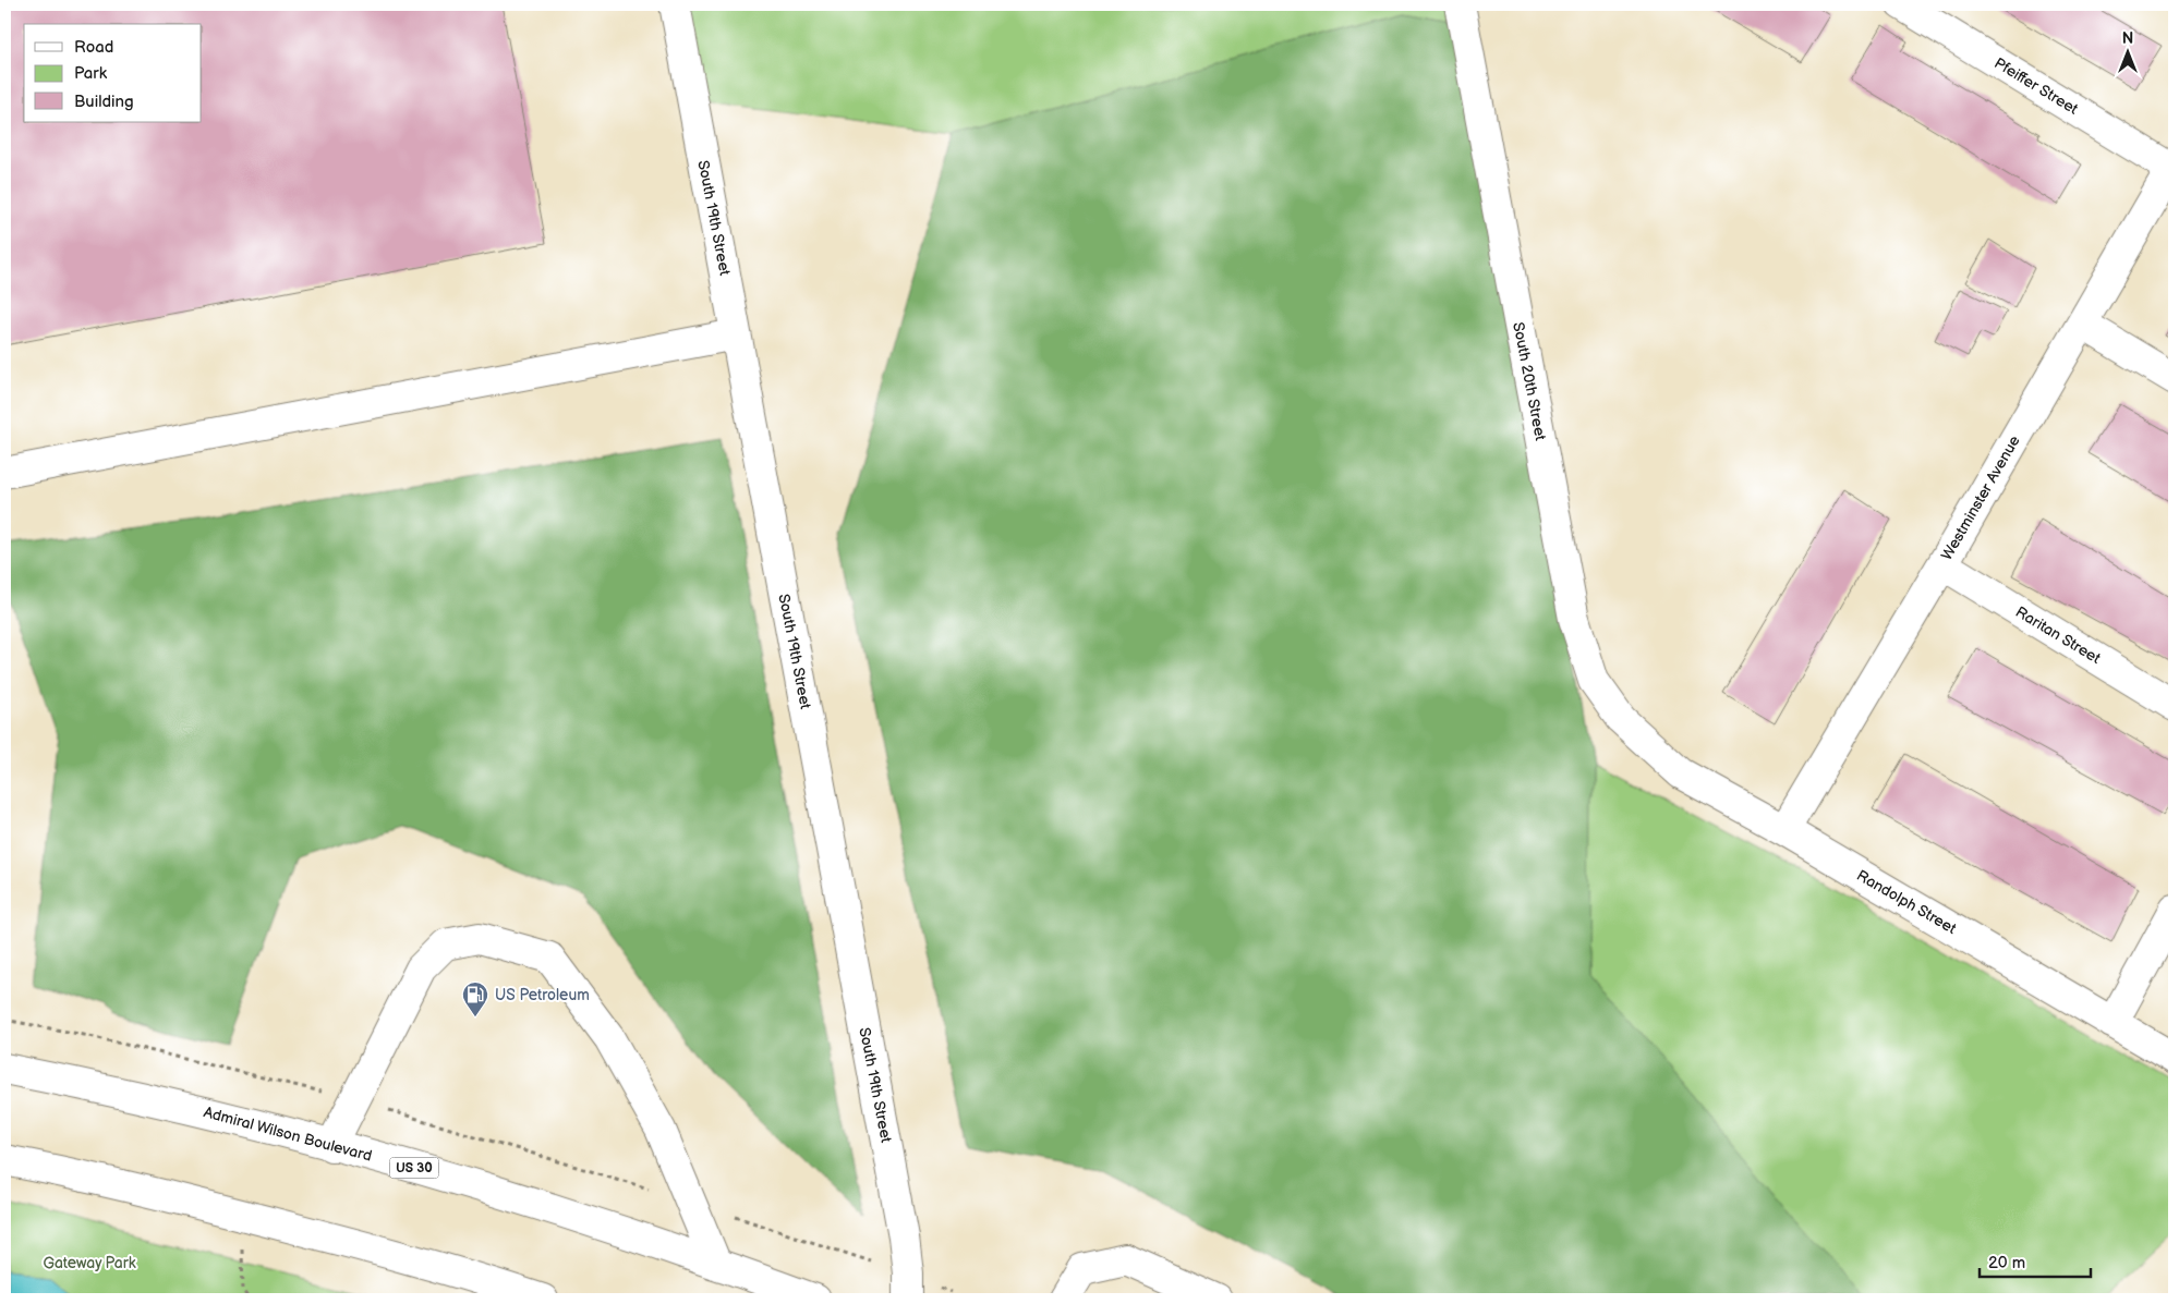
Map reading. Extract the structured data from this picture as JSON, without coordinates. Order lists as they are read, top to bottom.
{
  "streets": {
    "main road": [
      "Pfeiffer Street",
      "South 19th Street",
      "South 20th Street",
      "Westminster Avenue",
      "Raritan Street",
      "Randolph Street",
      "Admiral Wilson Boulevard",
      "US 30"
    ]
  },
  "crossings": [
    ["Pfeiffer Street", "Westminster Avenue"],
    ["South 20th Street", "Randolph Street"],
    ["Westminster Avenue", "Raritan Street"],
    ["Westminster Avenue", "Randolph Street"]
  ],
  "parks": ["Gateway Park"],
  "places": {
    "fuel station": ["US Petroleum"]
  },
  "legend": ["Road", "Park", "Building"],
  "scale_bar": "20 m",
  "north": "top"
}
